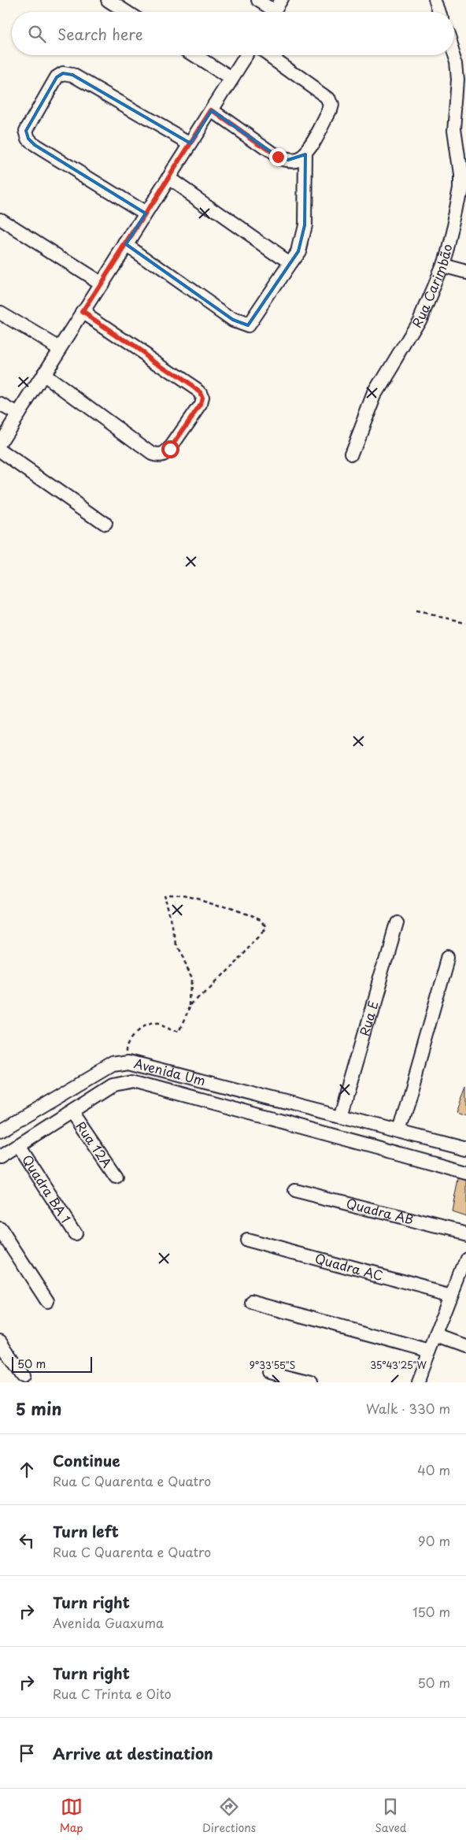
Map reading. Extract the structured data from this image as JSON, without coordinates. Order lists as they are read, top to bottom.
{
  "streets": {
    "street": [
      "Rua Carimbão",
      "Rua E",
      "Avenida Um",
      "Rua 12A",
      "Quadra BA 1",
      "Quadra AB",
      "Quadra AC"
    ]
  },
  "crossings": [
    ["Rua E", "Avenida Um"],
    ["Avenida Um", "Rua 12A"],
    ["Avenida Um", "Quadra BA 1"]
  ],
  "scale_bar": "50 m",
  "page": {
    "search": "Search here",
    "scale": "50 m",
    "heading": ["5 min", "Walk · 330 m"],
    "list": [
      ["Continue", "Rua C Quarenta e Quatro", "40 m"],
      ["Turn left", "Rua C Quarenta e Quatro", "90 m"],
      ["Turn right", "Avenida Guaxuma", "150 m"],
      ["Turn right", "Rua C Trinta e Oito", "50 m"],
      "Arrive at destination"
    ],
    "nav": ["Map", "Directions", "Saved"]
  },
  "coordinates": ["9°33'55\"S", "35°43'25\"W"]
}
